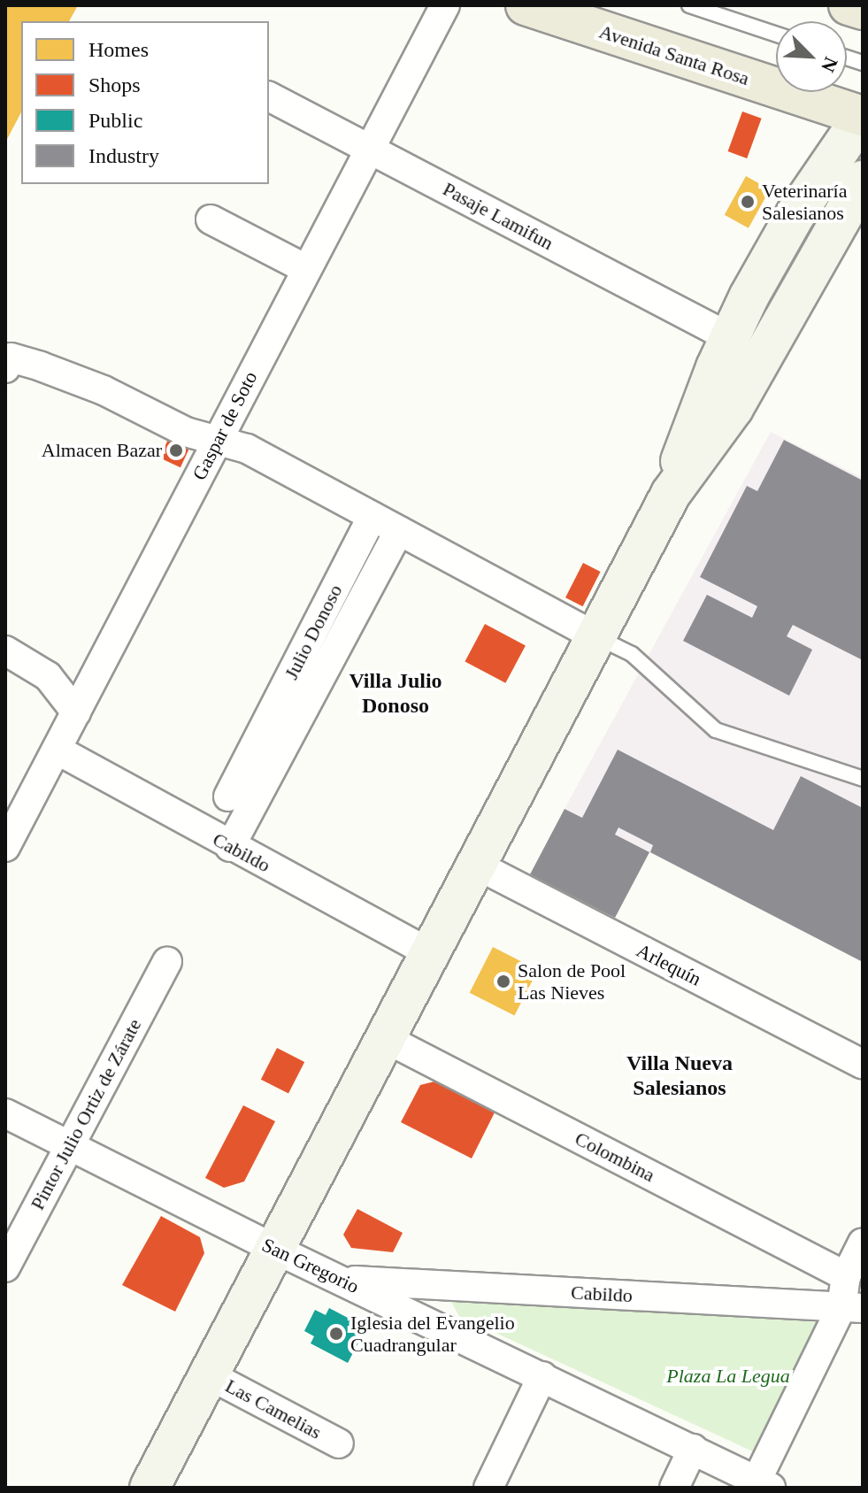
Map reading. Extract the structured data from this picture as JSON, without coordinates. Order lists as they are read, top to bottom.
{
  "streets": {
    "main road": ["Avenida Santa Rosa"],
    "street": [
      "Pasaje Lamifun",
      "Gaspar de Soto",
      "Julio Donoso",
      "Cabildo",
      "Arlequín",
      "Pintor Julio Ortiz de Zárate",
      "Colombina",
      "San Gregorio",
      "Las Camelias"
    ]
  },
  "crossings": [
    ["Pasaje Lamifun", "Gaspar de Soto"],
    ["Gaspar de Soto", "Cabildo"],
    ["Julio Donoso", "Cabildo"],
    ["Cabildo", "San Gregorio"],
    ["Pintor Julio Ortiz de Zárate", "San Gregorio"]
  ],
  "districts": ["Villa Julio Donoso", "Villa Nueva Salesianos"],
  "parks": ["Plaza La Legua"],
  "places": [
    "Veterinaría Salesianos",
    "Almacen Bazar",
    "Salon de Pool Las Nieves",
    "Iglesia del Evangelio Cuadrangular"
  ],
  "legend": [
    "Homes",
    "Shops",
    "Public",
    "Industry"
  ],
  "north": "bottom right"
}
